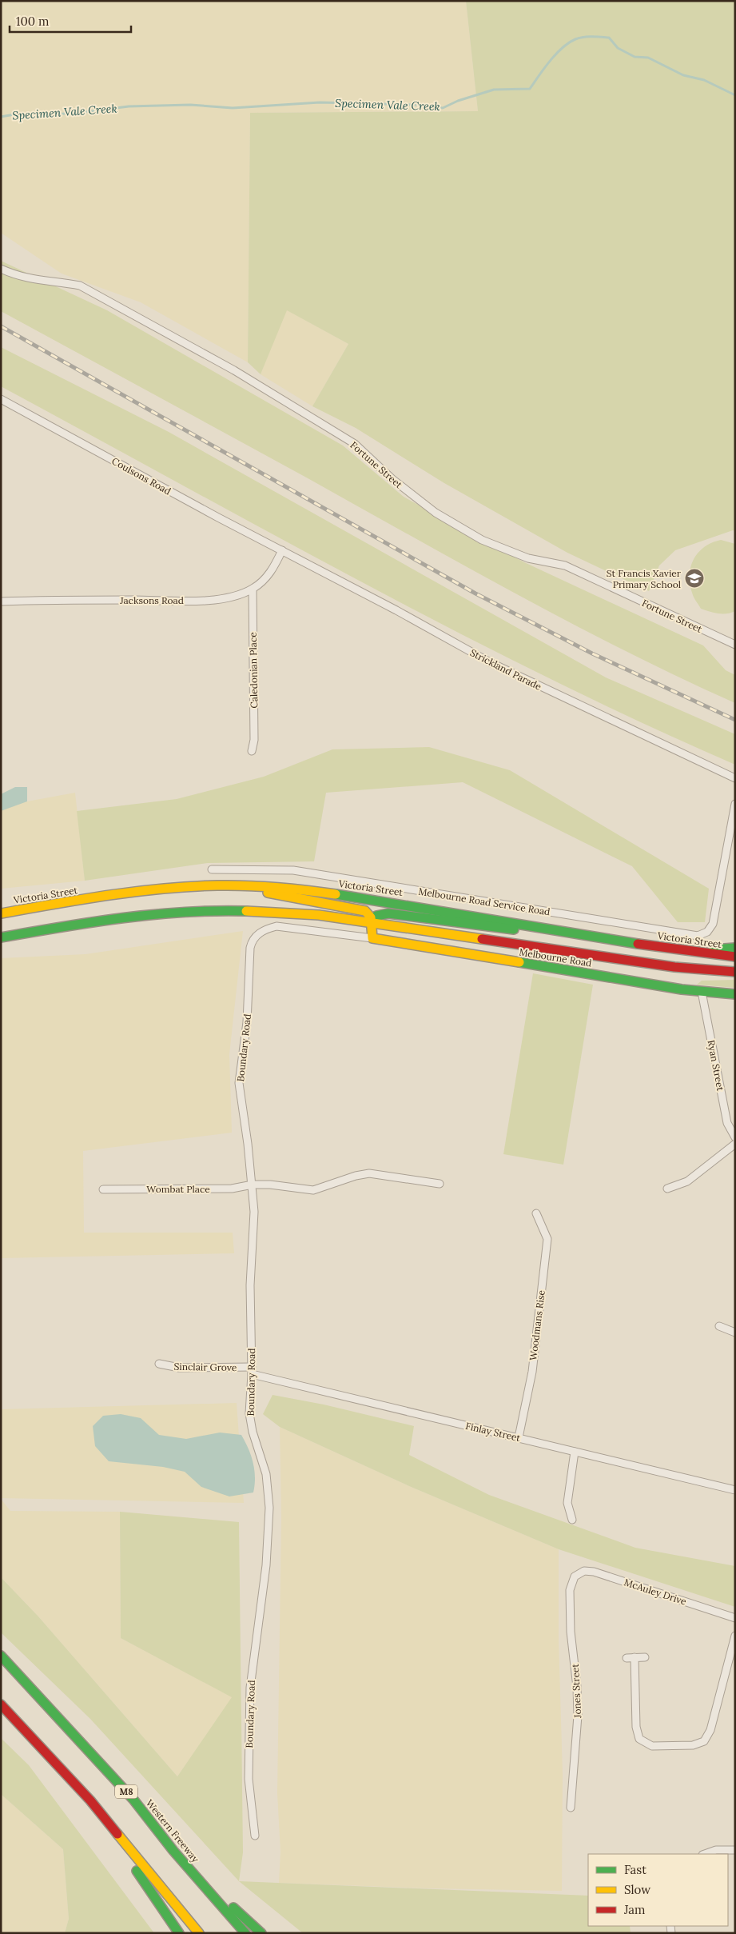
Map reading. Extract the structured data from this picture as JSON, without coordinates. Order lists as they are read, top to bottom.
{
  "streets": {
    "main road": [
      "Victoria Street",
      "Melbourne Road",
      "M8",
      "Western Freeway"
    ],
    "street": [
      "Fortune Street",
      "Coulsons Road",
      "Jacksons Road",
      "Strickland Parade",
      "Caledonian Place",
      "Melbourne Road Service Road",
      "Boundary Road",
      "Ryan Street",
      "Wombat Place",
      "Woodmans Rise",
      "Sinclair Grove",
      "Finlay Street",
      "McAuley Drive",
      "Jones Street"
    ]
  },
  "crossings": [
    ["Coulsons Road", "Jacksons Road"],
    ["Coulsons Road", "Strickland Parade"],
    ["Jacksons Road", "Strickland Parade"],
    ["Jacksons Road", "Caledonian Place"],
    ["Melbourne Road", "Boundary Road"],
    ["Melbourne Road", "Ryan Street"],
    ["Boundary Road", "Wombat Place"],
    ["Boundary Road", "Sinclair Grove"],
    ["Boundary Road", "Finlay Street"],
    ["Woodmans Rise", "Finlay Street"],
    ["Sinclair Grove", "Finlay Street"],
    ["McAuley Drive", "Jones Street"]
  ],
  "water": ["Specimen Vale Creek"],
  "places": {
    "school or university": ["St Francis Xavier Primary School"]
  },
  "legend": ["Fast", "Slow", "Jam"],
  "scale_bar": "100 m"
}
